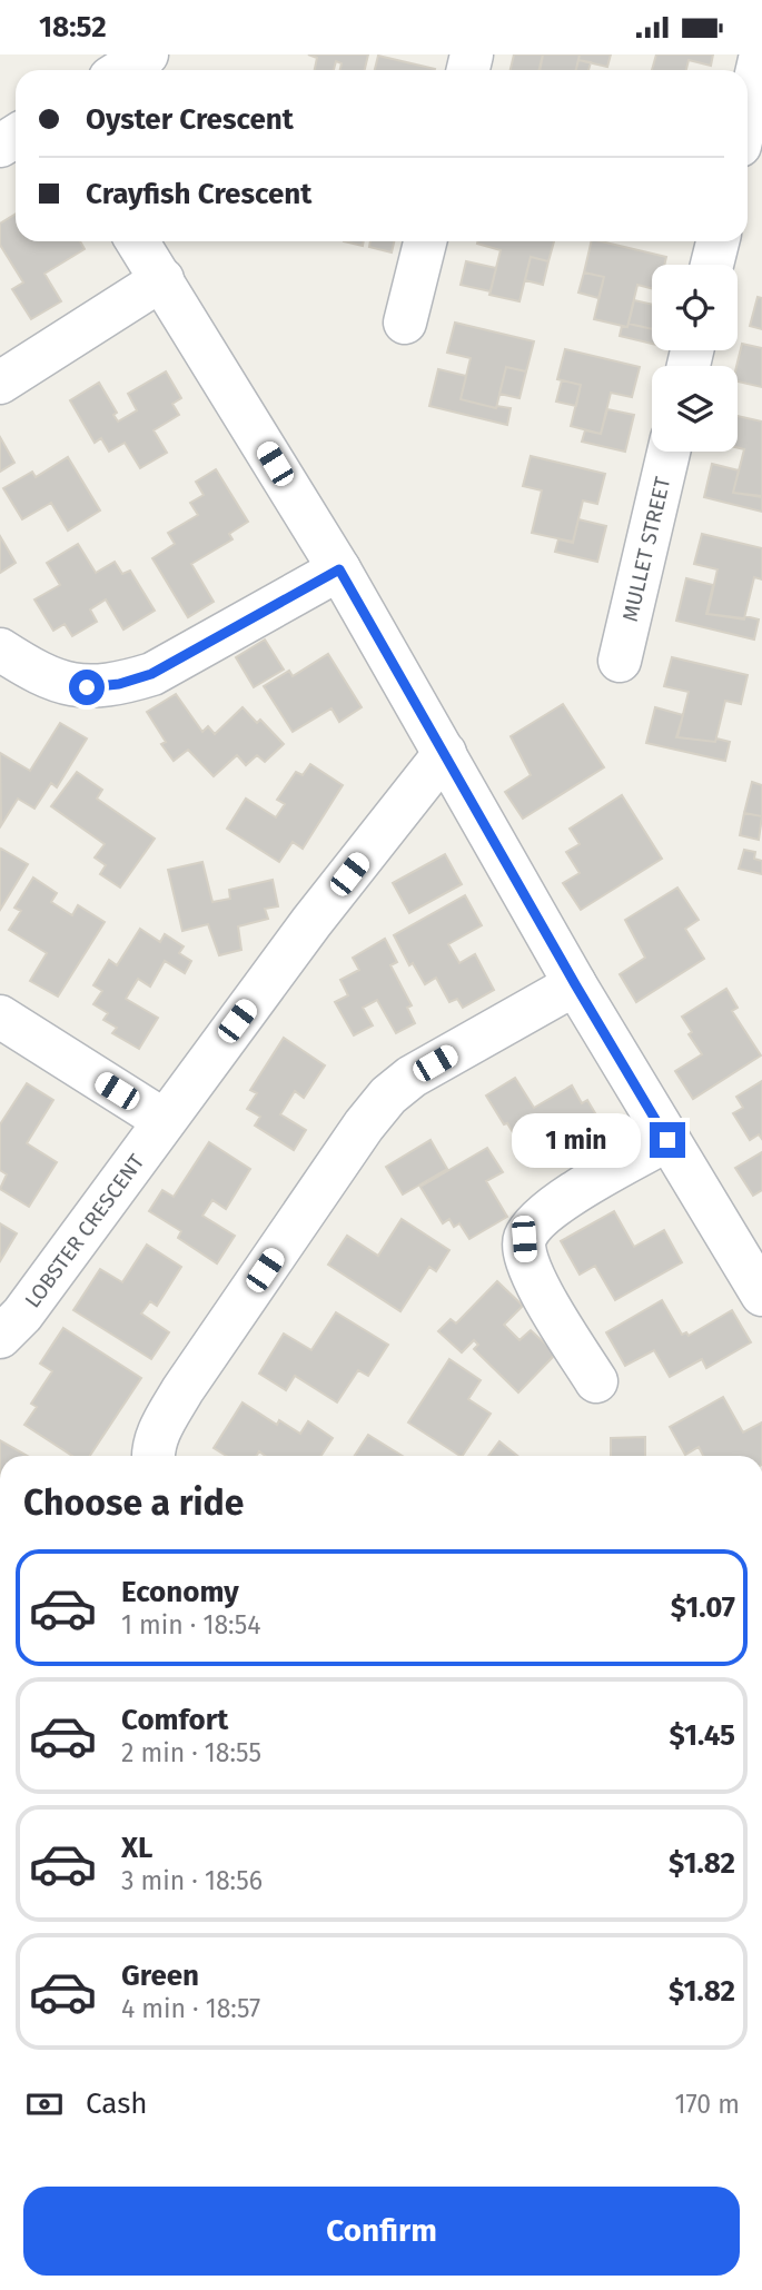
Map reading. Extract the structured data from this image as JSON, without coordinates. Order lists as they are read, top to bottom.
{
  "streets": {
    "street": ["MULLET STREET", "LOBSTER CRESCENT"]
  },
  "page": {
    "status": "18:52",
    "banner": ["Oyster Crescent", "Crayfish Crescent"],
    "bubble": "1 min",
    "heading": "Choose a ride",
    "list": [
      {
        "name": "Economy",
        "note": "1 min · 18:54",
        "value": "$1.07"
      },
      {
        "name": "Comfort",
        "note": "2 min · 18:55",
        "value": "$1.45"
      },
      {
        "name": "XL",
        "note": "3 min · 18:56",
        "value": "$1.82"
      },
      {
        "name": "Green",
        "note": "4 min · 18:57",
        "value": "$1.82"
      }
    ],
    "pay": ["Cash", "170 m"],
    "buttons": "Confirm"
  }
}
